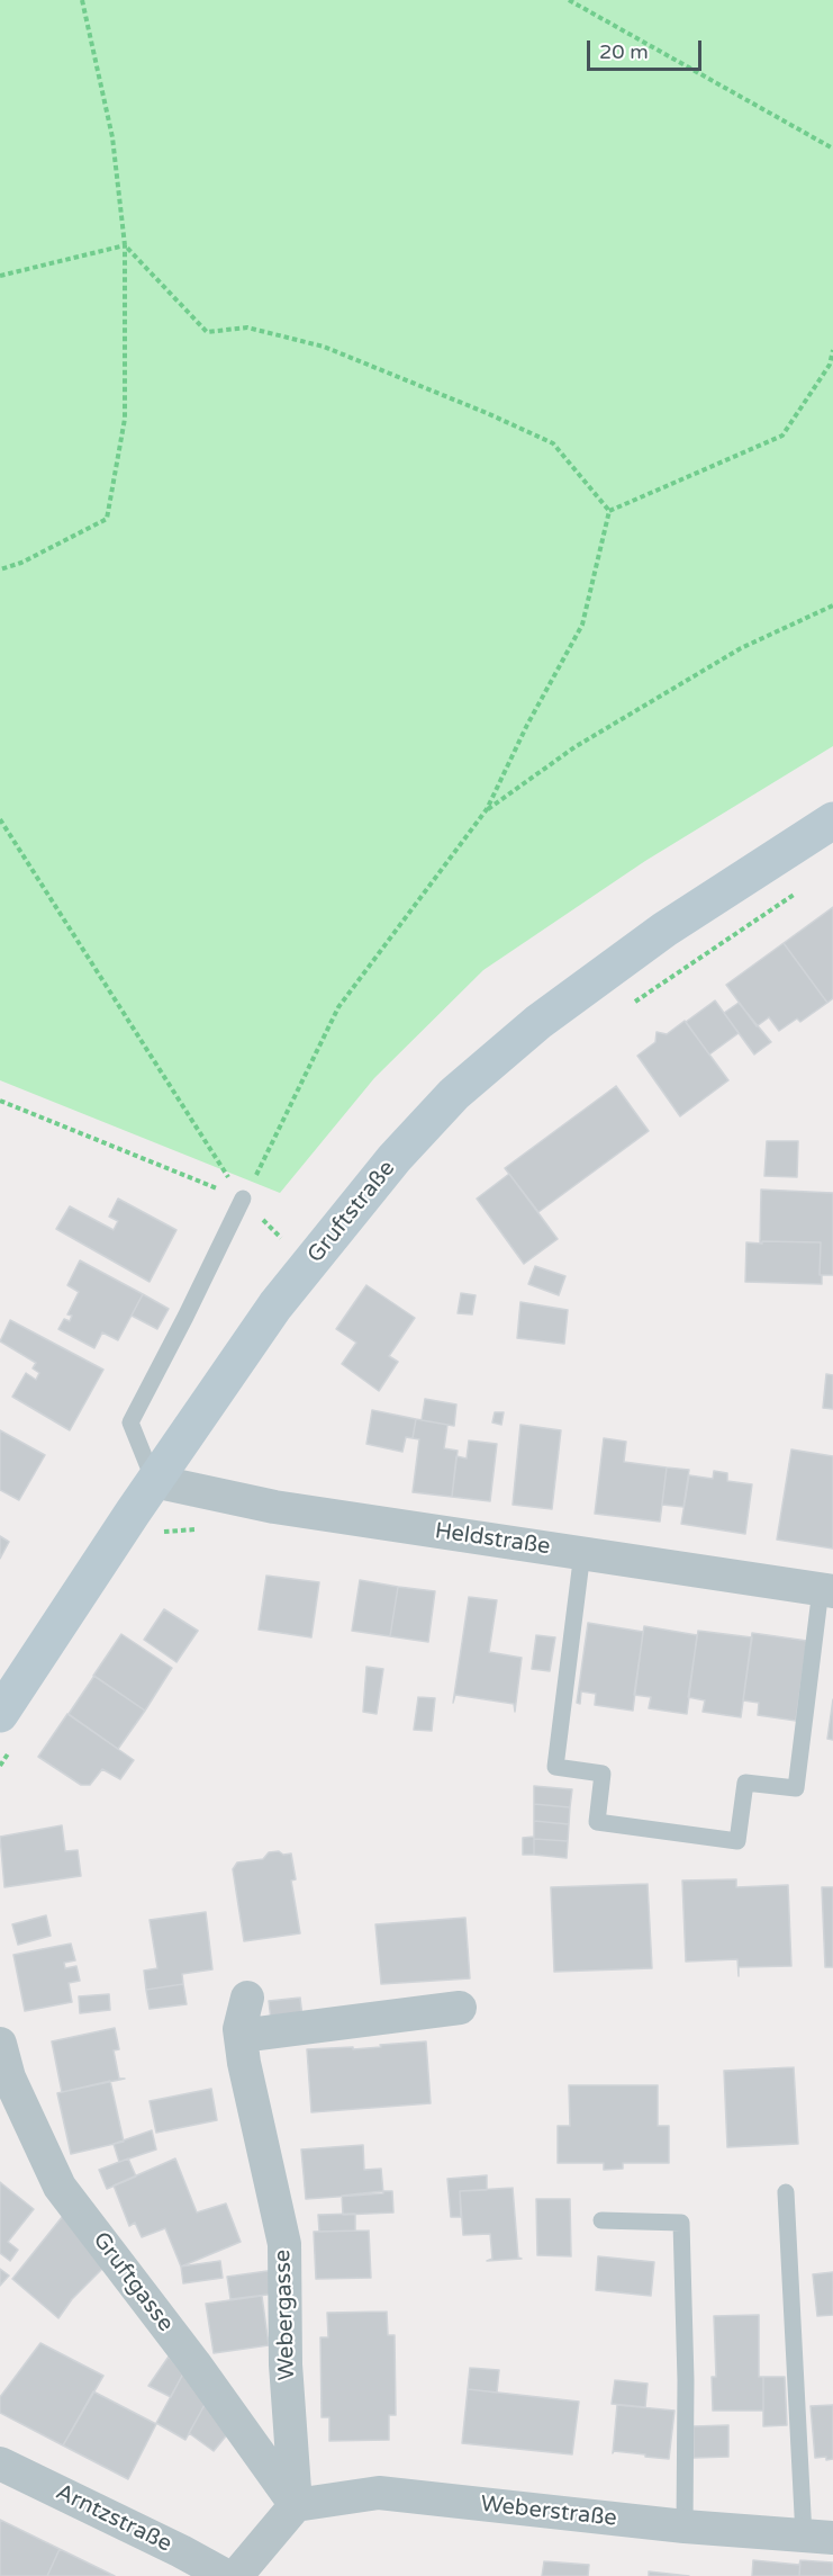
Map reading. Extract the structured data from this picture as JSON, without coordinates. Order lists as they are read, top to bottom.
{
  "streets": {
    "main road": ["Gruftstraße"],
    "street": [
      "Heldstraße",
      "Gruftgasse",
      "Webergasse",
      "Weberstraße",
      "Arntzstraße"
    ]
  },
  "crossings": [
    ["Gruftstraße", "Heldstraße"],
    ["Gruftgasse", "Webergasse"],
    ["Gruftgasse", "Weberstraße"],
    ["Webergasse", "Weberstraße"]
  ],
  "scale_bar": "20 m"
}
